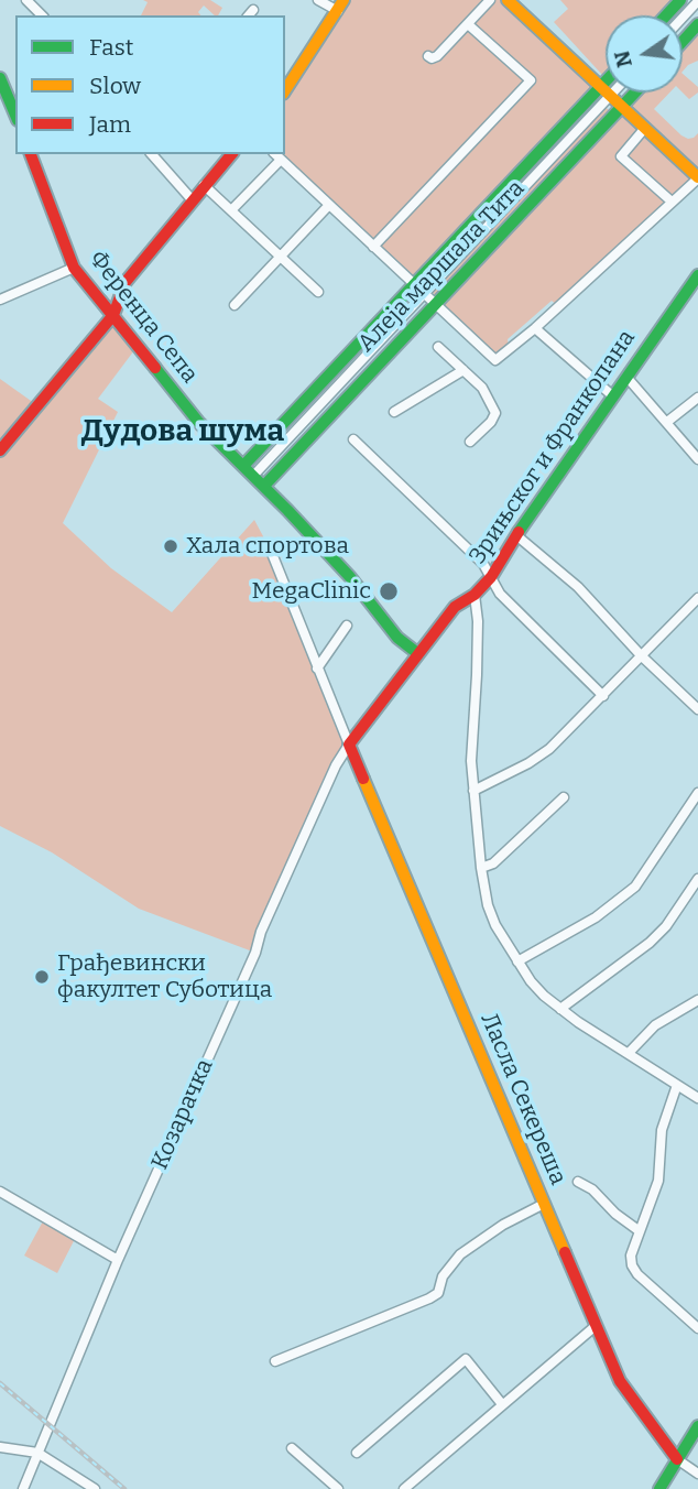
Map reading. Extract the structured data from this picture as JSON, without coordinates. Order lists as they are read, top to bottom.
{
  "streets": {
    "street": [
      "Алеја маршала Тита",
      "Ференца Сепа",
      "Зрињског и Франкопана",
      "Ласла Секереша",
      "Козарачка"
    ]
  },
  "crossings": [
    ["Алеја маршала Тита", "Ференца Сепа"],
    ["Ференца Сепа", "Зрињског и Франкопана"],
    ["Зрињског и Франкопана", "Ласла Секереша"],
    ["Зрињског и Франкопана", "Козарачка"],
    ["Ласла Секереша", "Козарачка"]
  ],
  "districts": ["Дудова шума"],
  "places": ["Хала спортова", "MegaClinic", "Грађевински факултет Суботица"],
  "legend": ["Fast", "Slow", "Jam"],
  "north": "left"
}
